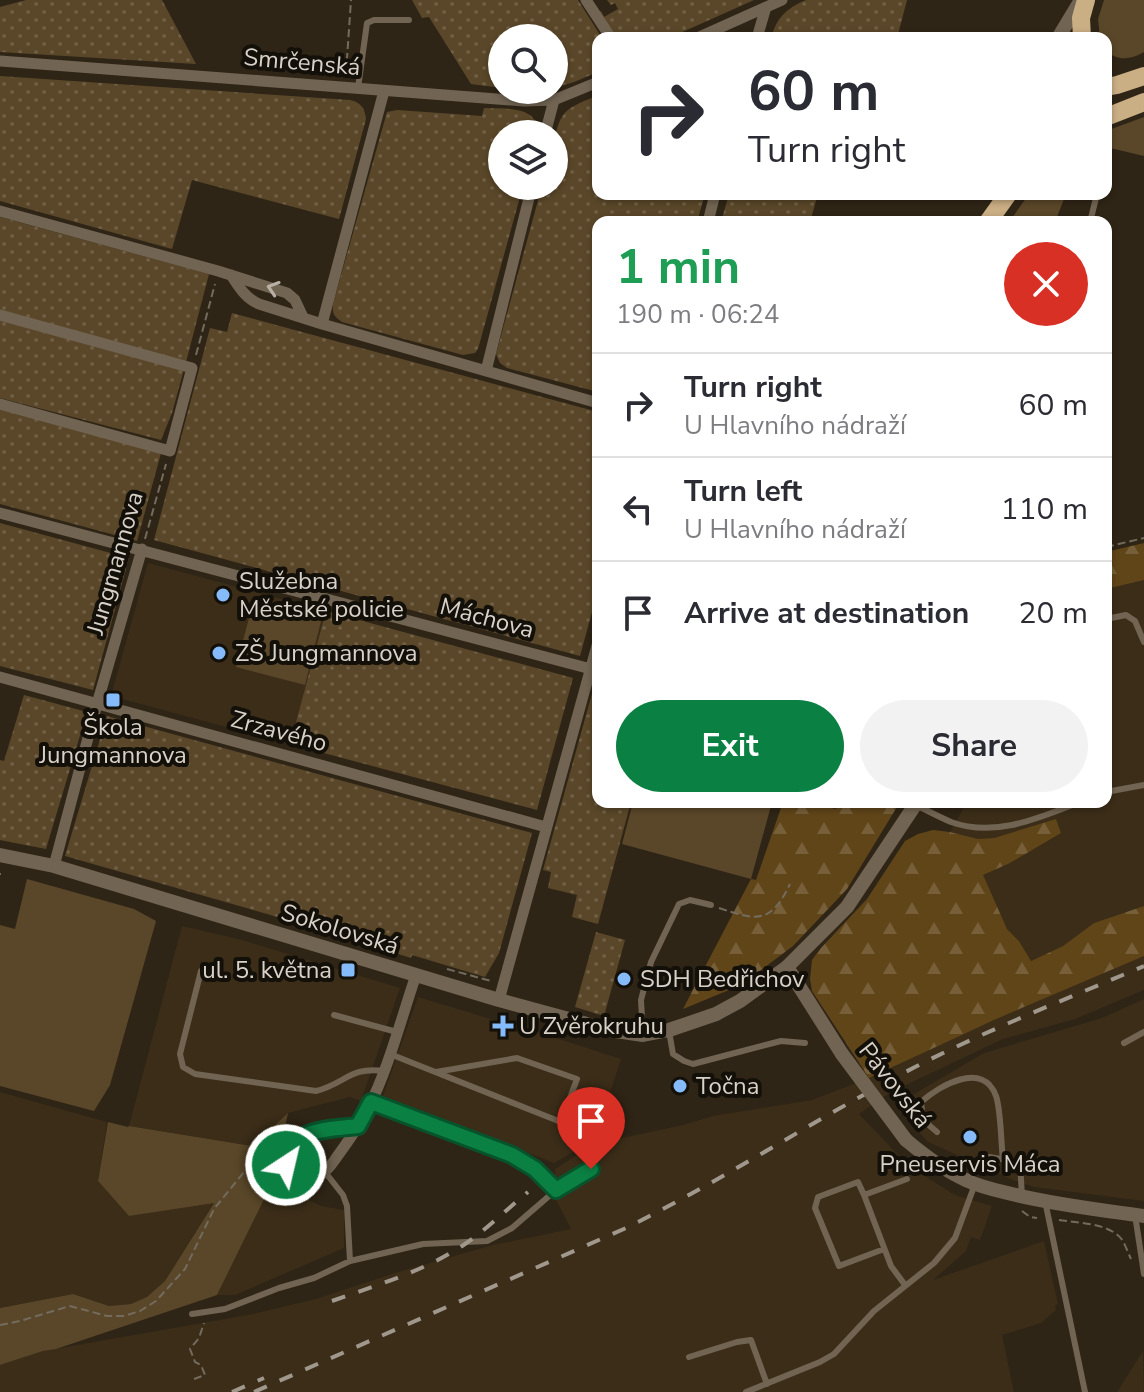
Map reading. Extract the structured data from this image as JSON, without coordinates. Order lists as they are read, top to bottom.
{
  "streets": {
    "street": [
      "Smrčenská",
      "Jungmannova",
      "Máchova",
      "Zrzavého",
      "Sokolovská",
      "Pávovská"
    ]
  },
  "crossings": [
    ["Jungmannova", "Máchova"],
    ["Jungmannova", "Zrzavého"],
    ["Jungmannova", "Sokolovská"],
    ["Sokolovská", "Pávovská"]
  ],
  "places": {
    "other": [
      "Služebna Městské policie",
      "ZŠ Jungmannova",
      "SDH Bedřichov",
      "Točna",
      "Pneuservis Máca"
    ],
    "transit": ["Škola Jungmannova", "ul. 5. května"],
    "health": ["U Zvěrokruhu"]
  },
  "page": {
    "turn": ["60 m", "Turn right"],
    "heading": ["1 min", "190 m · 06:24"],
    "list": [
      {
        "name": "Turn right",
        "note": "U Hlavního nádraží",
        "value": "60 m"
      },
      {
        "name": "Turn left",
        "note": "U Hlavního nádraží",
        "value": "110 m"
      },
      {
        "name": "Arrive at destination",
        "value": "20 m"
      }
    ],
    "buttons": ["Exit", "Share"]
  }
}
